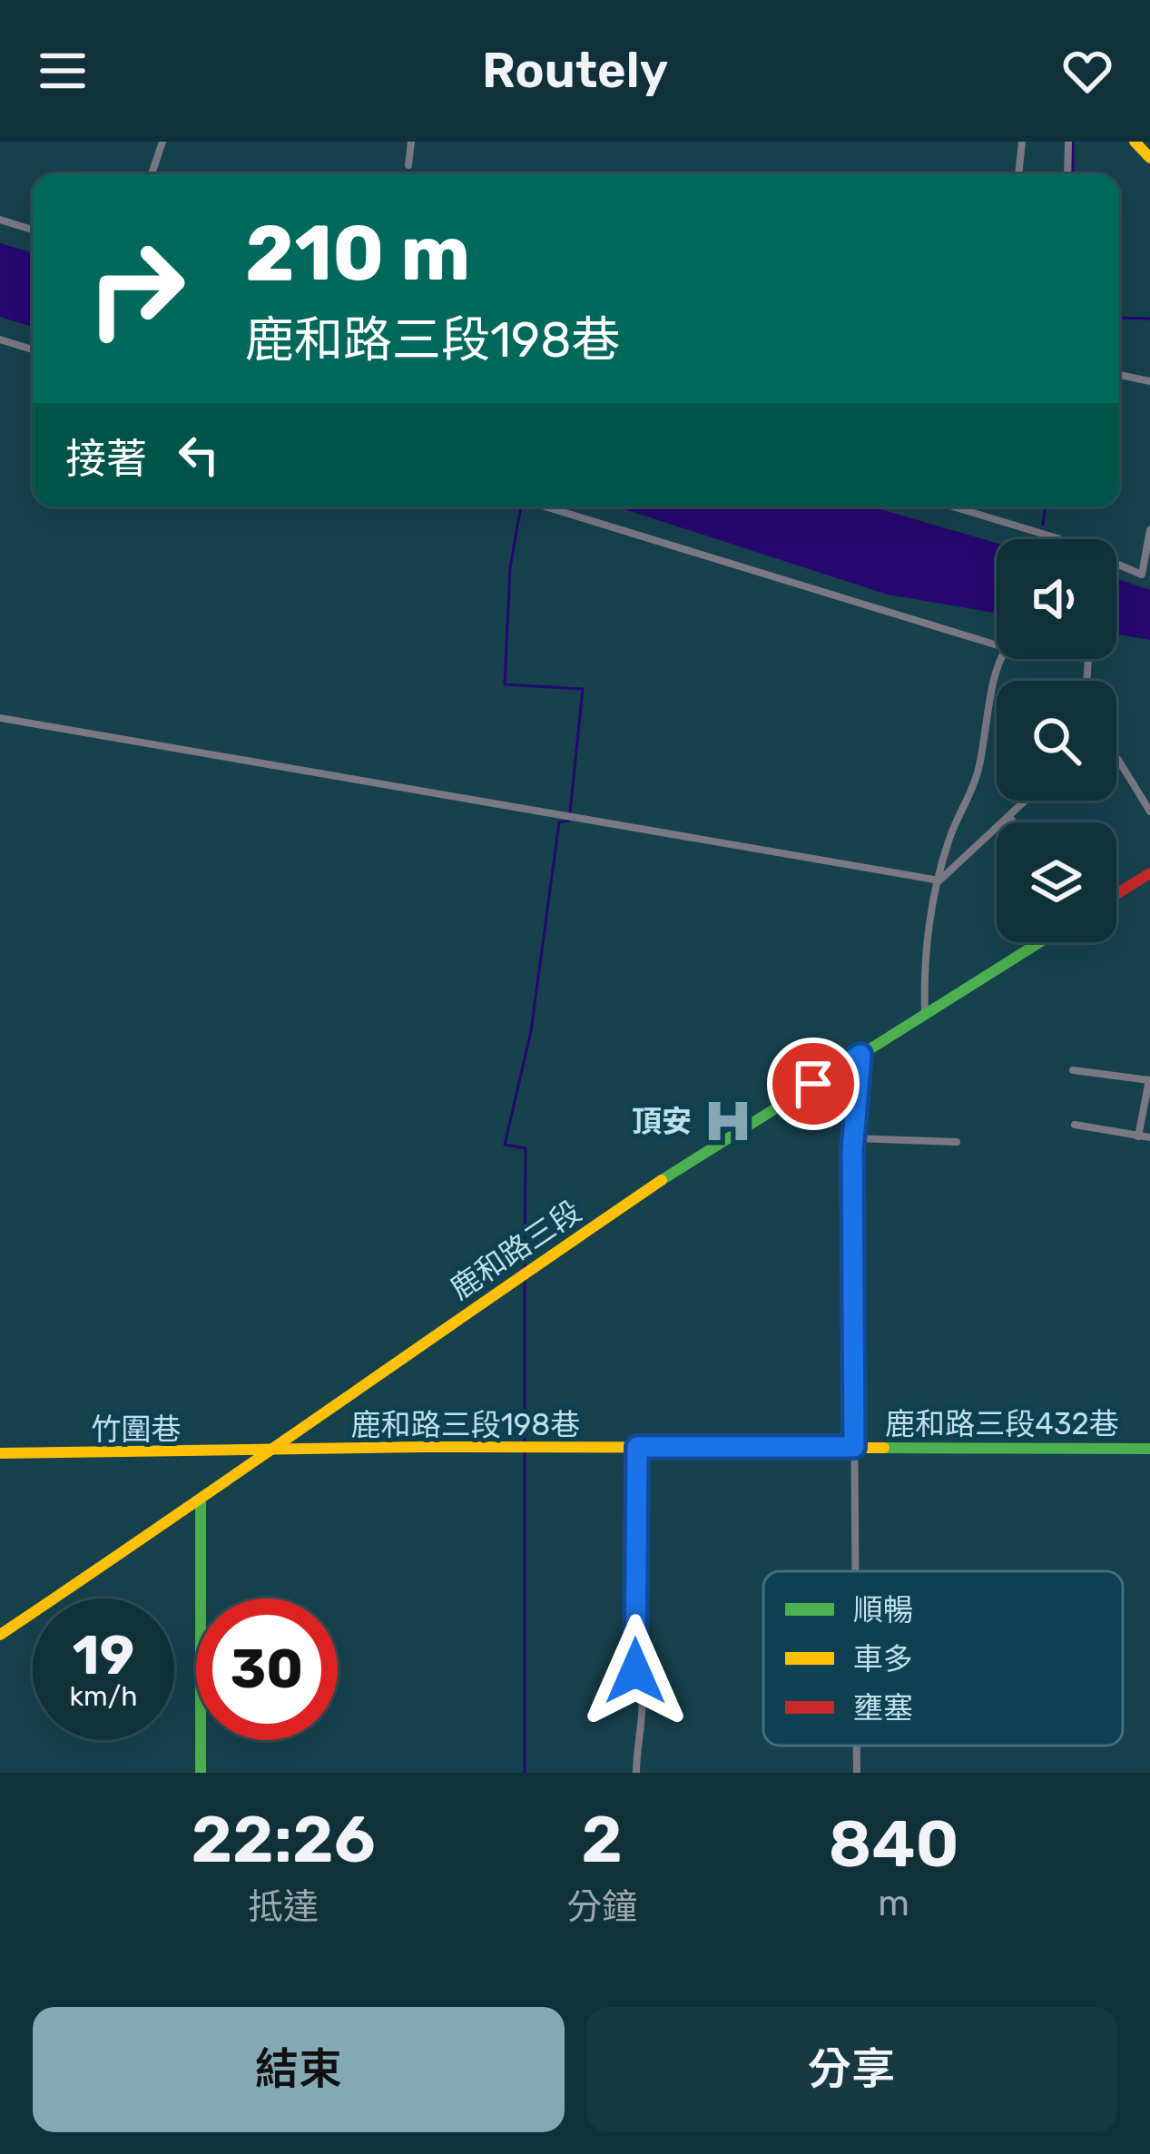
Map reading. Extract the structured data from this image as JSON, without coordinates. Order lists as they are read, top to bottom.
{
  "streets": {
    "street": [
      "鹿和路三段",
      "鹿和路三段432巷",
      "鹿和路三段198巷",
      "竹圍巷"
    ]
  },
  "crossings": [
    ["鹿和路三段", "鹿和路三段432巷"],
    ["鹿和路三段", "鹿和路三段198巷"],
    ["鹿和路三段", "竹圍巷"],
    ["鹿和路三段432巷", "鹿和路三段198巷"],
    ["鹿和路三段198巷", "竹圍巷"]
  ],
  "places": {
    "hospital": ["頂安"]
  },
  "legend": ["順暢", "車多", "壅塞"],
  "page": {
    "header": "Routely",
    "turn": ["210 m", "鹿和路三段198巷"],
    "then": "接著",
    "speed": "19 km/h",
    "limit": "30",
    "eta": [
      "22:26",
      "抵達",
      "2",
      "分鐘",
      "840",
      "m"
    ],
    "buttons": ["結束", "分享"]
  }
}
